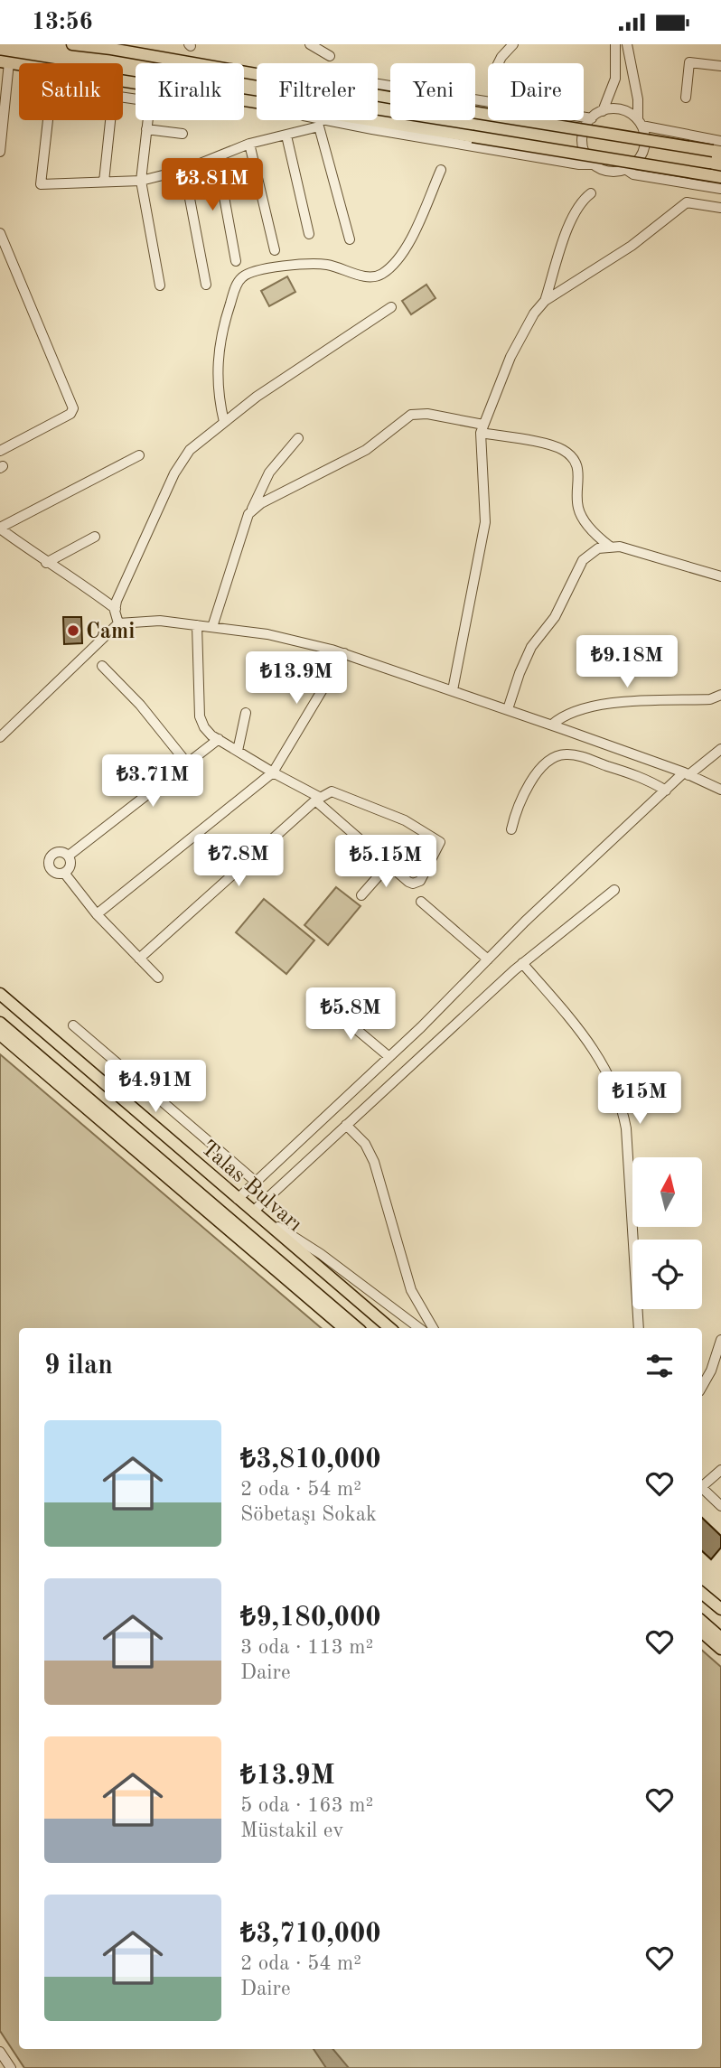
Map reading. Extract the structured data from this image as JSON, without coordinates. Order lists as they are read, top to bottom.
{
  "streets": {
    "main road": ["Talas Bulvarı"]
  },
  "places": ["Cami"],
  "north": "top",
  "page": {
    "status": "13:56",
    "chip": [
      "Satılık",
      "Kiralık",
      "Filtreler",
      "Yeni",
      "Daire"
    ],
    "price": [
      "₺3.81M",
      "₺9.18M",
      "₺13.9M",
      "₺3.71M",
      "₺7.8M",
      "₺5.15M",
      "₺5.8M",
      "₺4.91M",
      "₺15M"
    ],
    "heading": "9 ilan",
    "list": [
      {
        "name": "₺3,810,000",
        "note": "2 oda · 54 m² · Söbetaşı Sokak"
      },
      {
        "name": "₺9,180,000",
        "note": "3 oda · 113 m² · Daire"
      },
      {
        "name": "₺13.9M",
        "note": "5 oda · 163 m² · Müstakil ev"
      },
      {
        "name": "₺3,710,000",
        "note": "2 oda · 54 m² · Daire"
      }
    ]
  }
}
